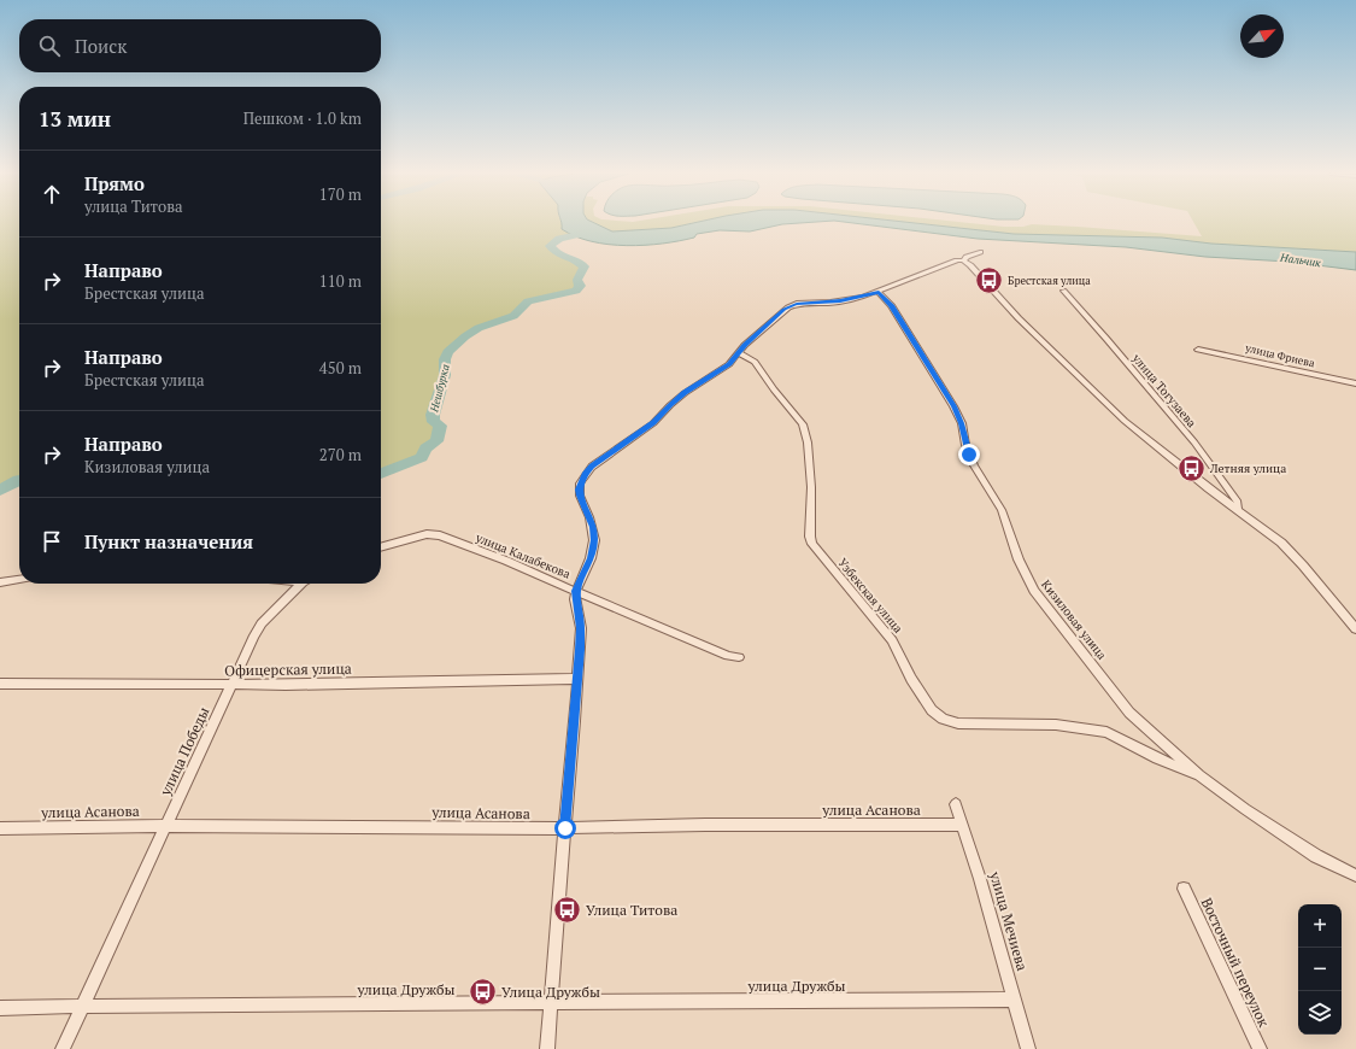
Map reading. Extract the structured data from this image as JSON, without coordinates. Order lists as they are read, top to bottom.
{
  "streets": {
    "street": [
      "улица Фриева",
      "улица Тогузаева",
      "улица Калабекова",
      "Узбекская улица",
      "Кизиловая улица",
      "Офицерская улица",
      "улица Победы",
      "улица Асанова",
      "улица Мечиева",
      "Восточный переулок",
      "улица Дружбы"
    ]
  },
  "crossings": [
    ["Узбекская улица", "Кизиловая улица"],
    ["Офицерская улица", "улица Победы"],
    ["улица Победы", "улица Асанова"],
    ["улица Победы", "улица Дружбы"],
    ["улица Асанова", "улица Мечиева"],
    ["улица Мечиева", "улица Дружбы"]
  ],
  "water": ["Нальчик", "Нешбурка"],
  "places": {
    "bus stop": [
      "Брестская улица",
      "Летняя улица",
      "Улица Титова",
      "Улица Дружбы"
    ]
  },
  "north": "top right",
  "page": {
    "search": "Поиск",
    "heading": ["13 мин", "Пешком · 1.0 km"],
    "list": [
      ["Прямо", "улица Титова", "170 m"],
      ["Направо", "Брестская улица", "110 m"],
      ["Направо", "Брестская улица", "450 m"],
      ["Направо", "Кизиловая улица", "270 m"],
      "Пункт назначения"
    ],
    "map_buttons": ["+", "−"]
  }
}
